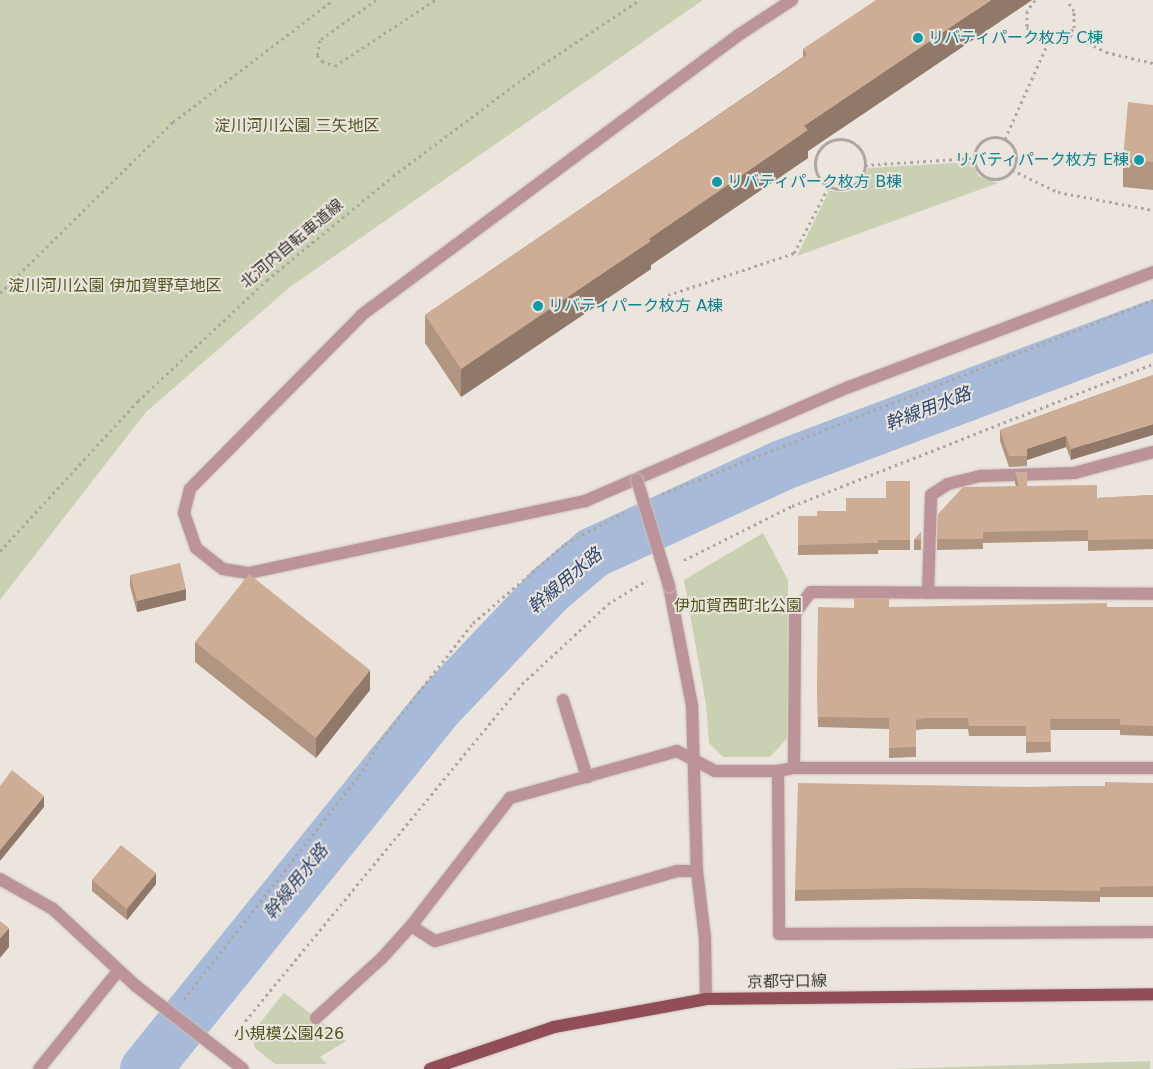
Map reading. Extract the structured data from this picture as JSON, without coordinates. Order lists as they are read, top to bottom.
{
  "streets": {
    "main road": ["京都守口線"],
    "path": ["北河内自転車道線"]
  },
  "water": ["幹線用水路"],
  "parks": [
    "淀川河川公園 三矢地区",
    "淀川河川公園 伊加賀野草地区",
    "伊加賀西町北公園",
    "小規模公園426"
  ],
  "places": [
    "リバティパーク枚方 C棟",
    "リバティパーク枚方 E棟",
    "リバティパーク枚方 B棟",
    "リバティパーク枚方 A棟"
  ]
}
